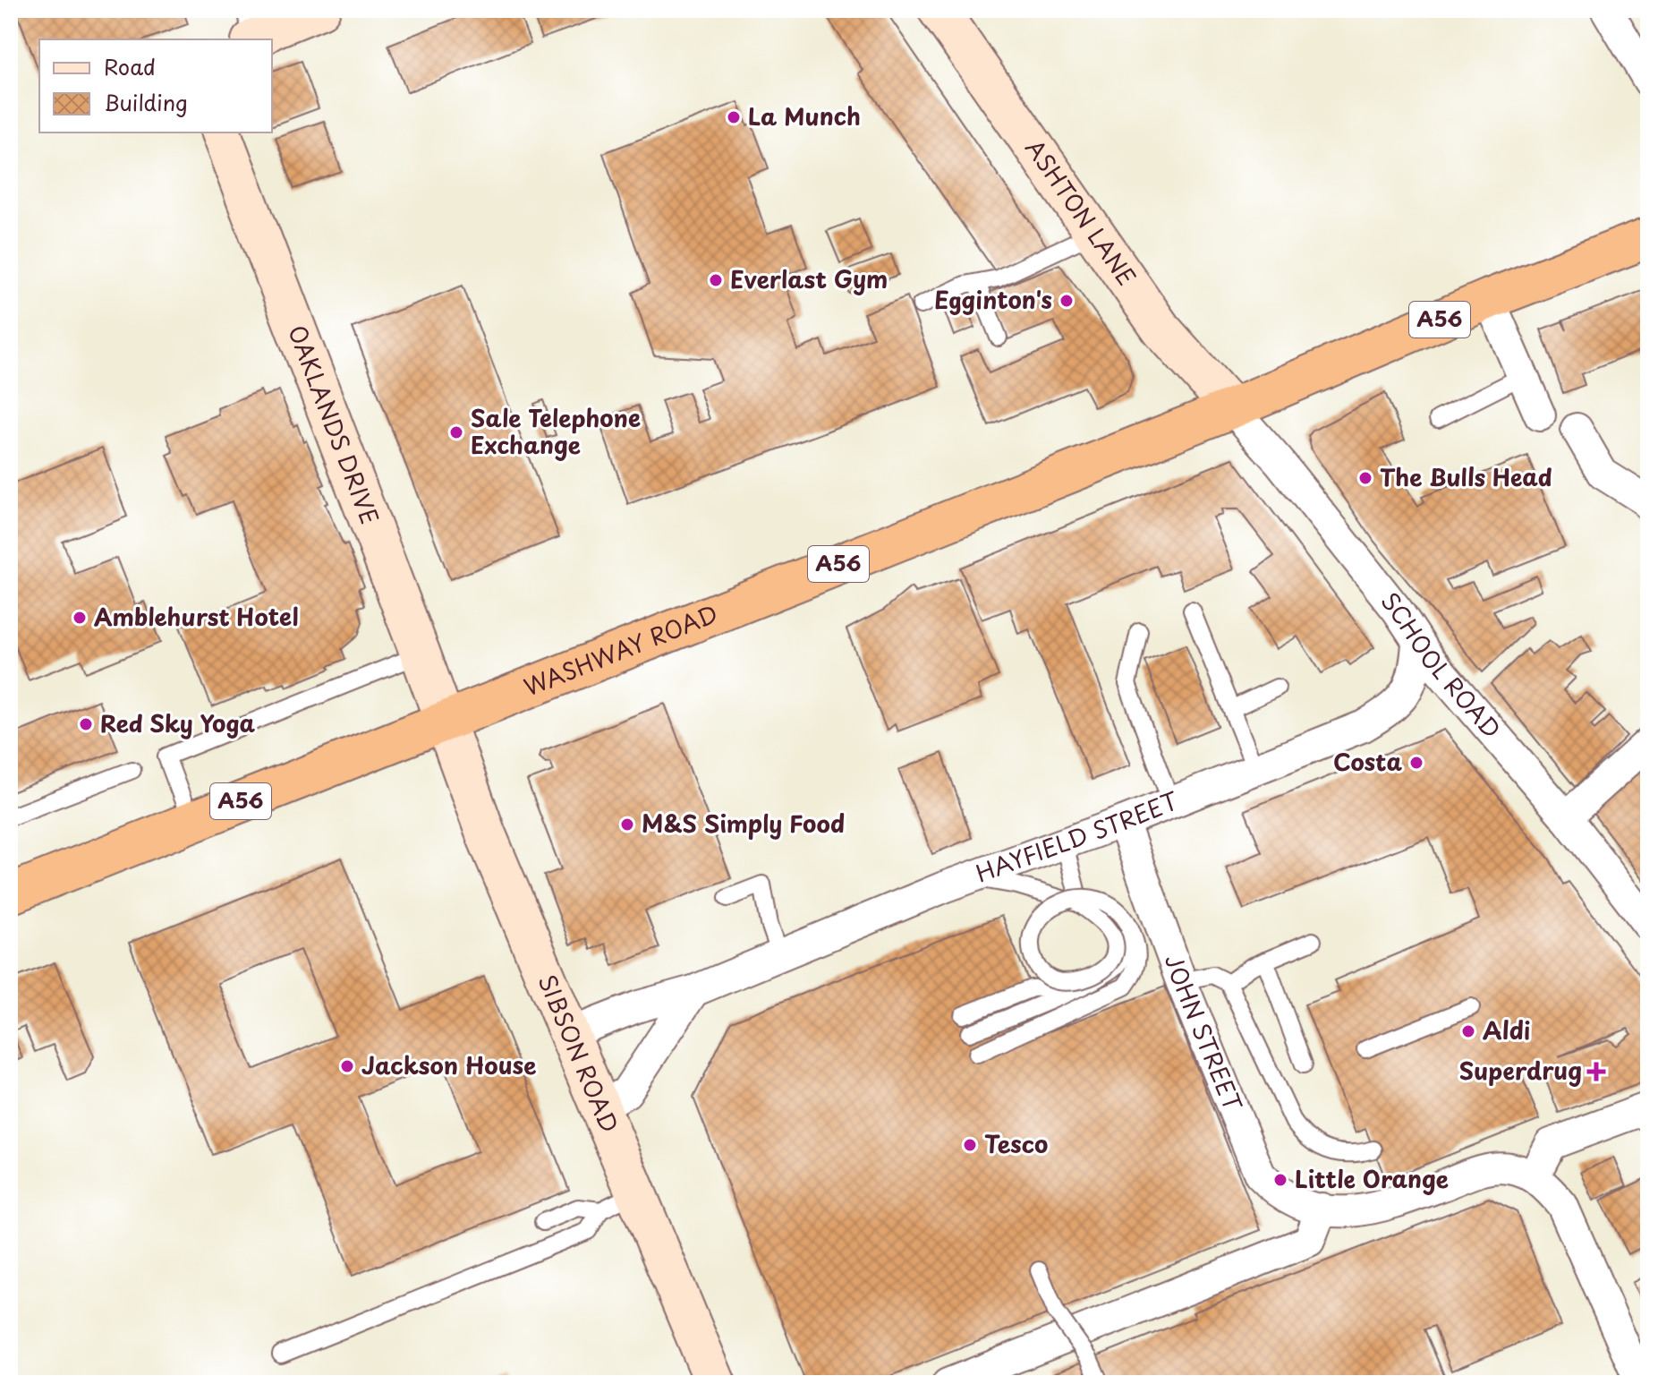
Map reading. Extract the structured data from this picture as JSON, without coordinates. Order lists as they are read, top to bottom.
{
  "streets": {
    "highway": ["A56", "WASHWAY ROAD"],
    "main road": ["ASHTON LANE", "OAKLANDS DRIVE", "SIBSON ROAD"],
    "street": ["SCHOOL ROAD", "HAYFIELD STREET", "JOHN STREET"]
  },
  "crossings": [
    ["ASHTON LANE", "A56"],
    ["ASHTON LANE", "WASHWAY ROAD"],
    ["ASHTON LANE", "SCHOOL ROAD"],
    ["A56", "WASHWAY ROAD"],
    ["A56", "SCHOOL ROAD"],
    ["OAKLANDS DRIVE", "WASHWAY ROAD"],
    ["OAKLANDS DRIVE", "SIBSON ROAD"],
    ["WASHWAY ROAD", "SCHOOL ROAD"],
    ["WASHWAY ROAD", "SIBSON ROAD"],
    ["SCHOOL ROAD", "HAYFIELD STREET"],
    ["HAYFIELD STREET", "JOHN STREET"],
    ["HAYFIELD STREET", "SIBSON ROAD"]
  ],
  "places": {
    "other": [
      "La Munch",
      "Everlast Gym",
      "Egginton's",
      "Sale Telephone Exchange",
      "The Bulls Head",
      "Amblehurst Hotel",
      "Red Sky Yoga",
      "Costa",
      "M&S Simply Food",
      "Aldi",
      "Jackson House",
      "Tesco",
      "Little Orange"
    ],
    "health": ["Superdrug"]
  },
  "legend": ["Road", "Building"]
}
